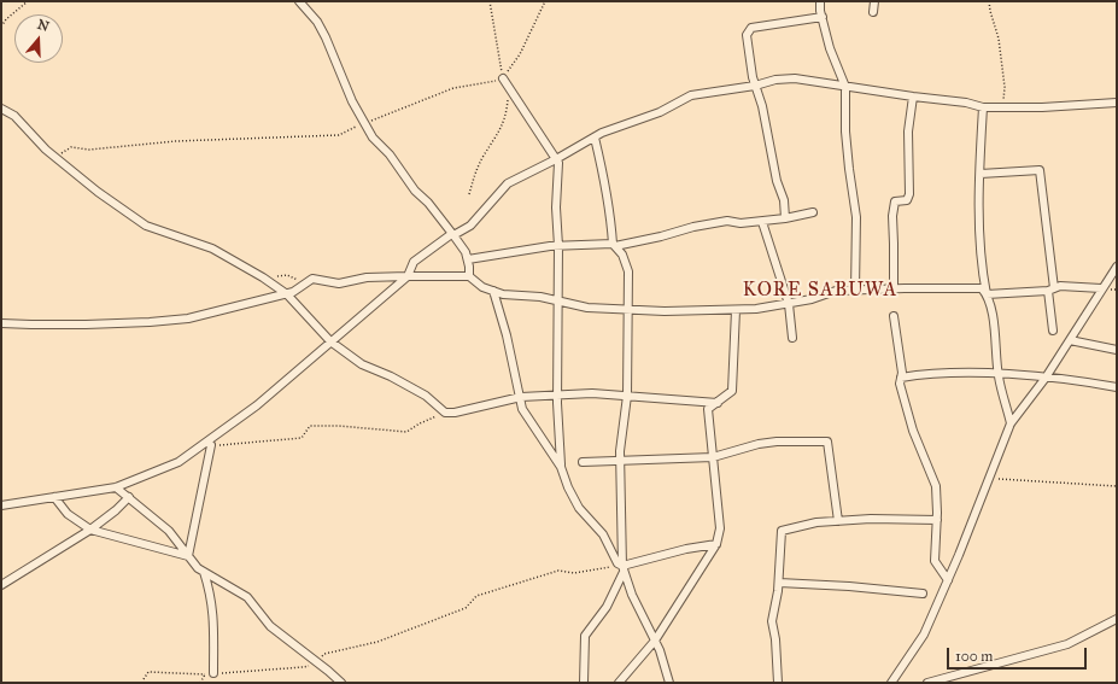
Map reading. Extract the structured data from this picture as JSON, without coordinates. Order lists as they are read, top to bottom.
{
  "districts": ["KORE SABUWA"],
  "scale_bar": "100 m",
  "north": "top"
}
